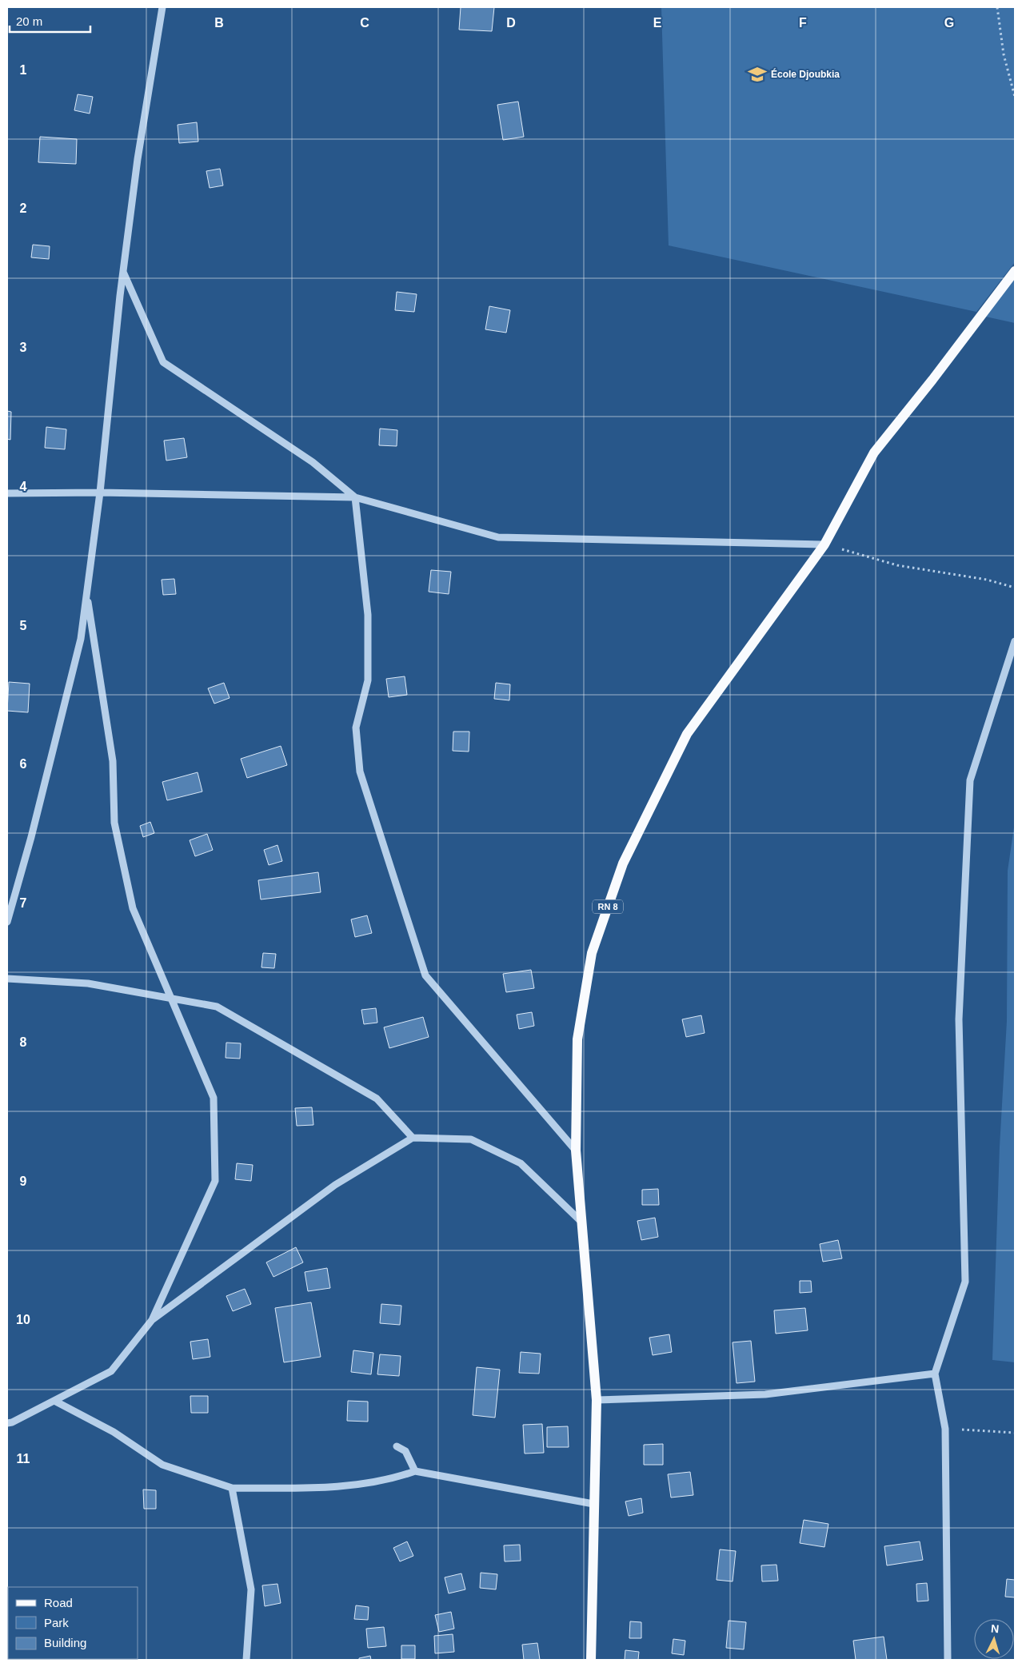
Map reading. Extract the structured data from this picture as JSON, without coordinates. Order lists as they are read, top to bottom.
{
  "streets": {
    "main road": ["RN 8"]
  },
  "places": {
    "school or university": ["École Djoubkia"]
  },
  "legend": ["Road", "Park", "Building"],
  "scale_bar": "20 m",
  "north": "top",
  "grid": {
    "columns": [
      "B",
      "C",
      "D",
      "E",
      "F",
      "G"
    ],
    "rows": [
      "1",
      "2",
      "3",
      "4",
      "5",
      "6",
      "7",
      "8",
      "9",
      "10",
      "11"
    ]
  }
}
